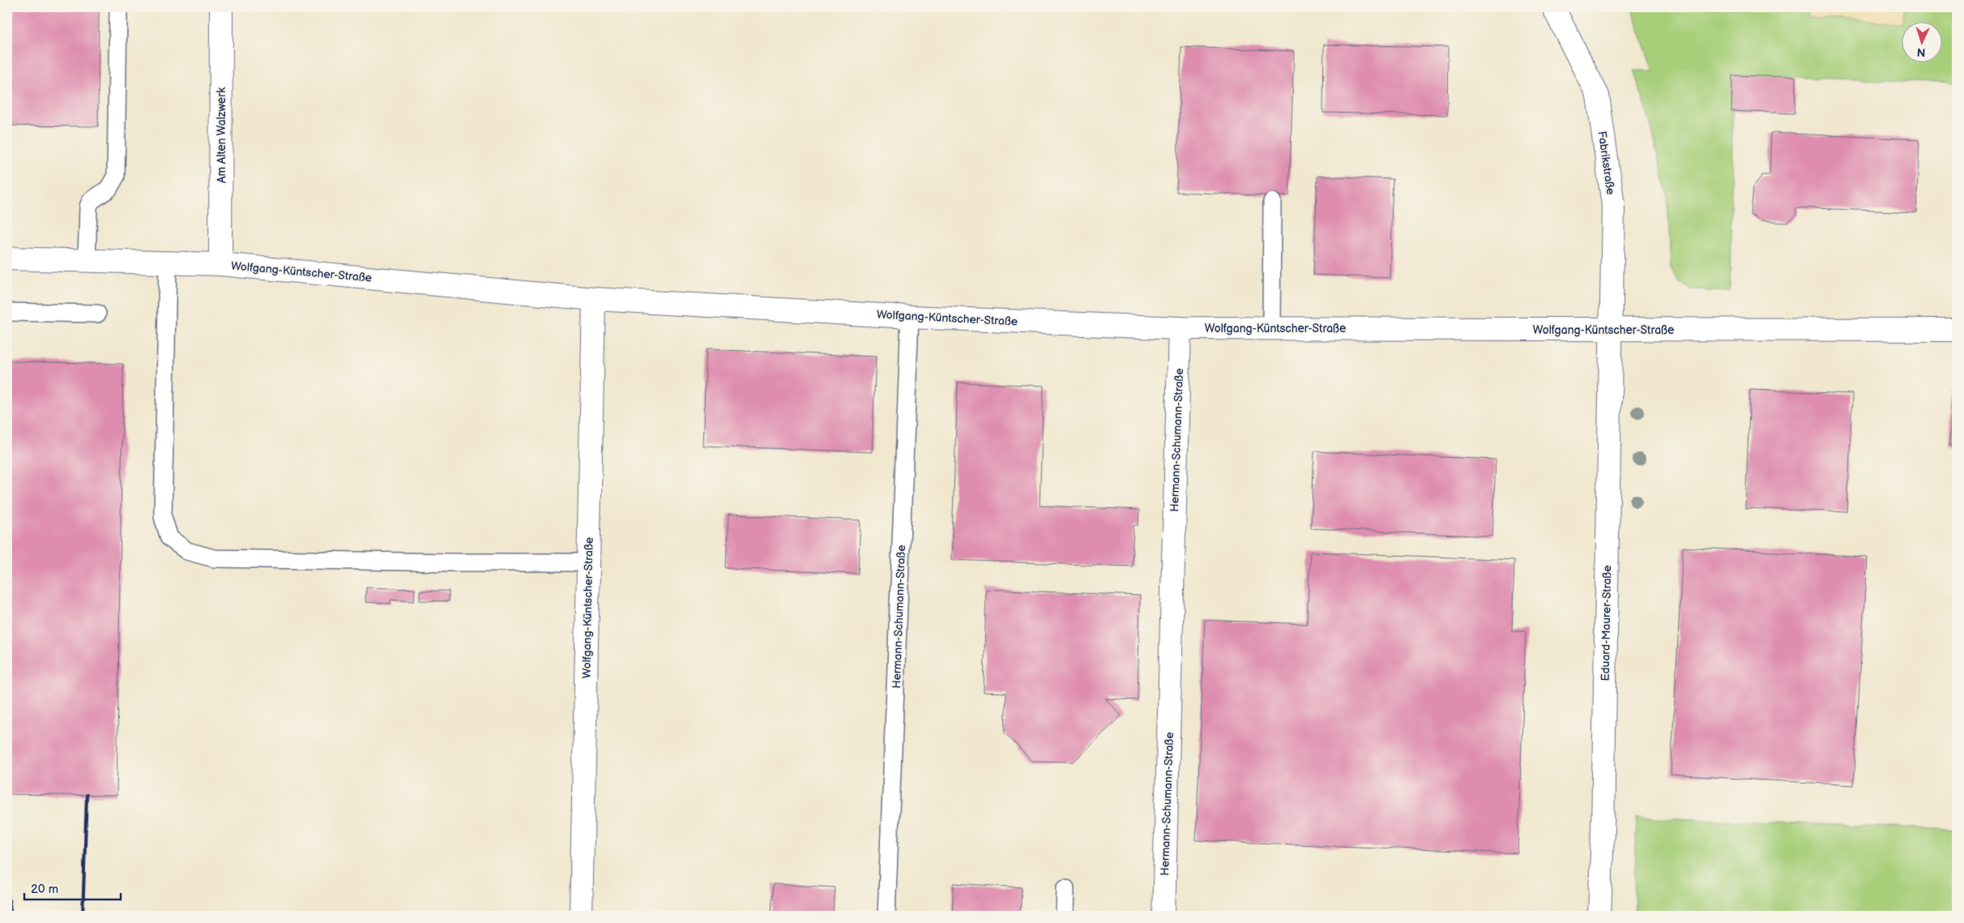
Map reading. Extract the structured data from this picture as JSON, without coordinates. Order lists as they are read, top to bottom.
{
  "streets": {
    "street": [
      "Am Alten Walzwerk",
      "Fabrikstraße",
      "Wolfgang-Küntscher-Straße",
      "Hermann-Schumann-Straße",
      "Eduard-Maurer-Straße"
    ]
  },
  "crossings": [
    ["Am Alten Walzwerk", "Wolfgang-Küntscher-Straße"],
    ["Fabrikstraße", "Wolfgang-Küntscher-Straße"],
    ["Fabrikstraße", "Eduard-Maurer-Straße"],
    ["Wolfgang-Küntscher-Straße", "Hermann-Schumann-Straße"],
    ["Wolfgang-Küntscher-Straße", "Eduard-Maurer-Straße"]
  ],
  "scale_bar": "20 m",
  "north": "bottom"
}
